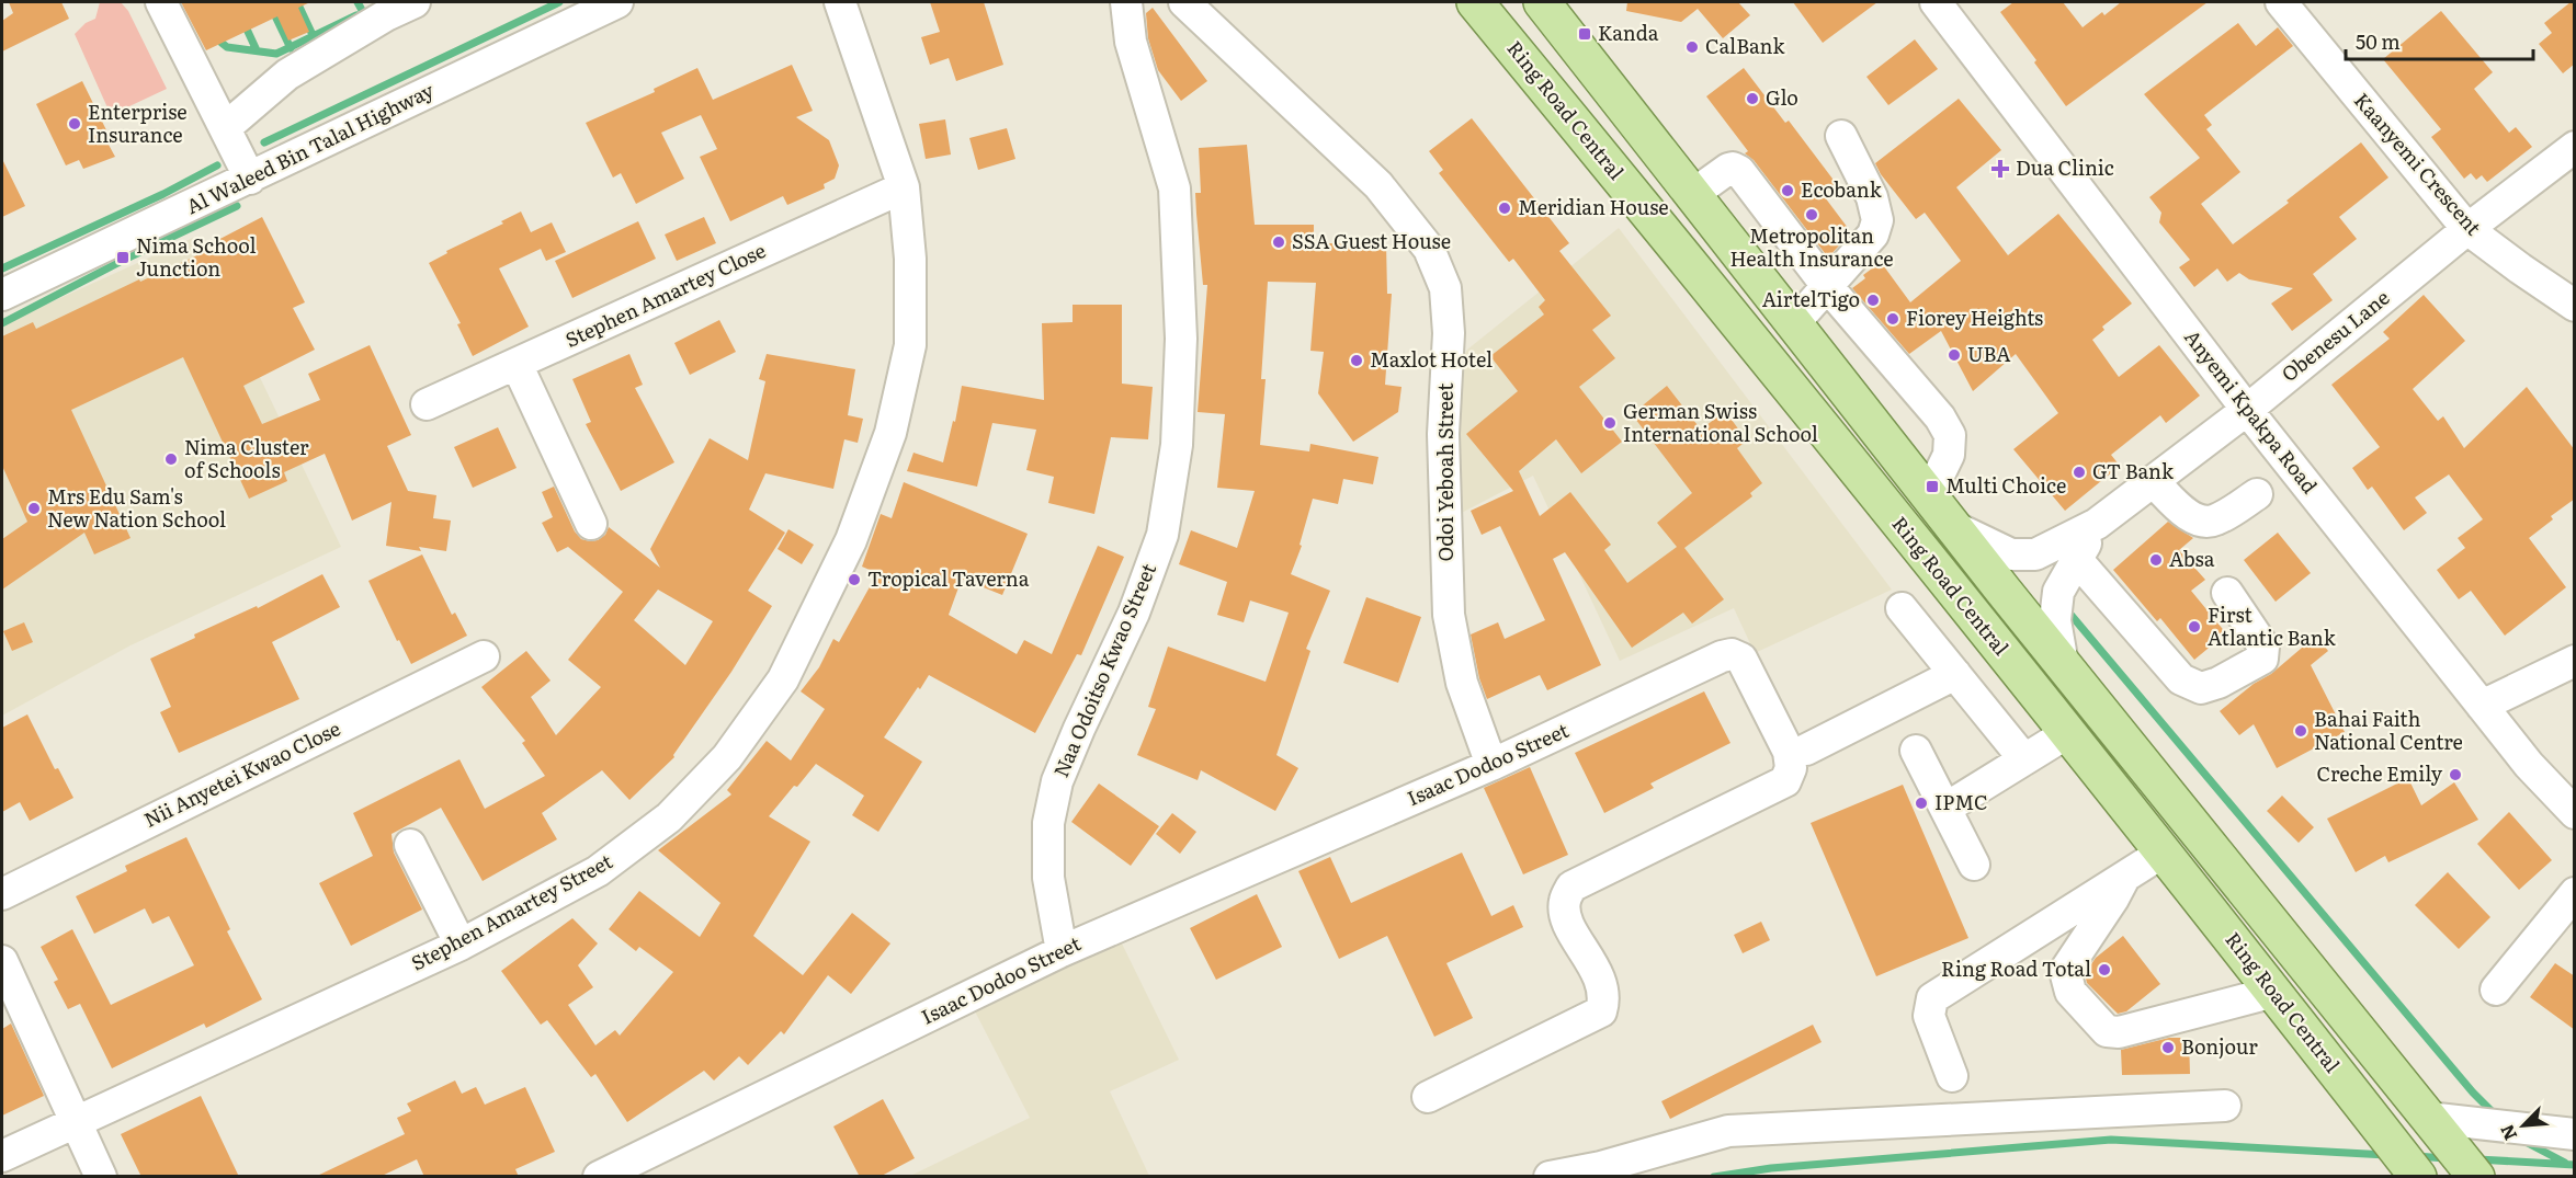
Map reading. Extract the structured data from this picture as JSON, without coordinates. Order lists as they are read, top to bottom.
{
  "streets": {
    "main road": ["Ring Road Central"],
    "street": [
      "Al Waleed Bin Talal Highway",
      "Kaanyemi Crescent",
      "Stephen Amartey Close",
      "Obenesu Lane",
      "Anyemi Kpakpa Road",
      "Odoi Yeboah Street",
      "Naa Odoitso Kwao Street",
      "Isaac Dodoo Street",
      "Nii Anyetei Kwao Close",
      "Stephen Amartey Street"
    ]
  },
  "crossings": [
    ["Ring Road Central", "Obenesu Lane"],
    ["Kaanyemi Crescent", "Obenesu Lane"],
    ["Stephen Amartey Close", "Stephen Amartey Street"],
    ["Obenesu Lane", "Anyemi Kpakpa Road"],
    ["Odoi Yeboah Street", "Isaac Dodoo Street"],
    ["Naa Odoitso Kwao Street", "Isaac Dodoo Street"]
  ],
  "places": {
    "transit": ["Kanda", "Nima School Junction", "Multi Choice"],
    "other": [
      "CalBank",
      "Glo",
      "Enterprise Insurance",
      "Ecobank",
      "Meridian House",
      "Metropolitan Health Insurance",
      "SSA Guest House",
      "AirtelTigo",
      "Fiorey Heights",
      "UBA",
      "Maxlot Hotel",
      "German Swiss International School",
      "Nima Cluster of Schools",
      "GT Bank",
      "Mrs Edu Sam's New Nation School",
      "Absa",
      "Tropical Taverna",
      "First Atlantic Bank",
      "Bahai Faith National Centre",
      "Creche Emily",
      "IPMC",
      "Ring Road Total",
      "Bonjour"
    ],
    "health": ["Dua Clinic"]
  },
  "scale_bar": "50 m",
  "north": "bottom left"
}
